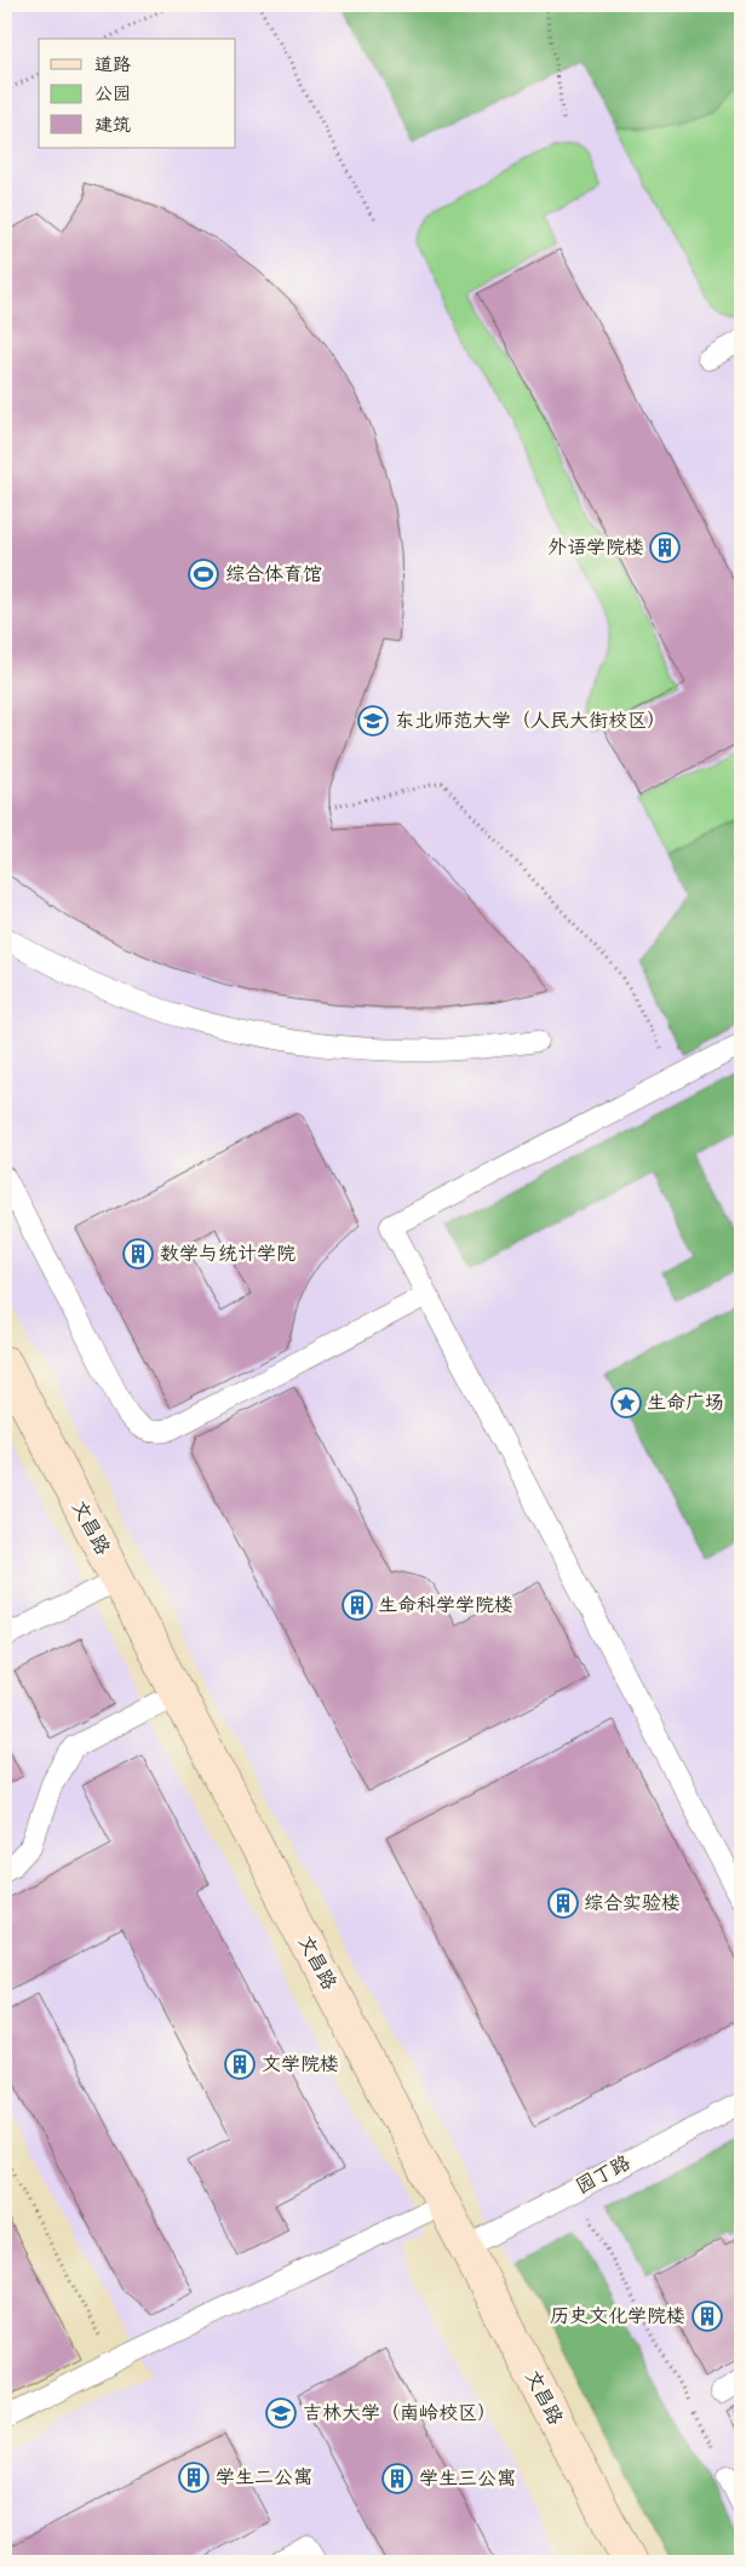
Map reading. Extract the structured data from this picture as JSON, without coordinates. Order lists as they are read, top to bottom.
{
  "streets": {
    "street": ["文昌路"],
    "lane": ["园丁路"]
  },
  "crossings": [
    ["文昌路", "园丁路"]
  ],
  "places": {
    "building": [
      "外语学院楼",
      "数学与统计学院",
      "生命科学学院楼",
      "综合实验楼",
      "文学院楼",
      "历史文化学院楼",
      "学生二公寓",
      "学生三公寓"
    ],
    "sports": ["综合体育馆"],
    "school or university": ["东北师范大学（人民大街校区）", "吉林大学（南岭校区）"],
    "place": ["生命广场"]
  },
  "legend": ["道路", "公园", "建筑"]
}
